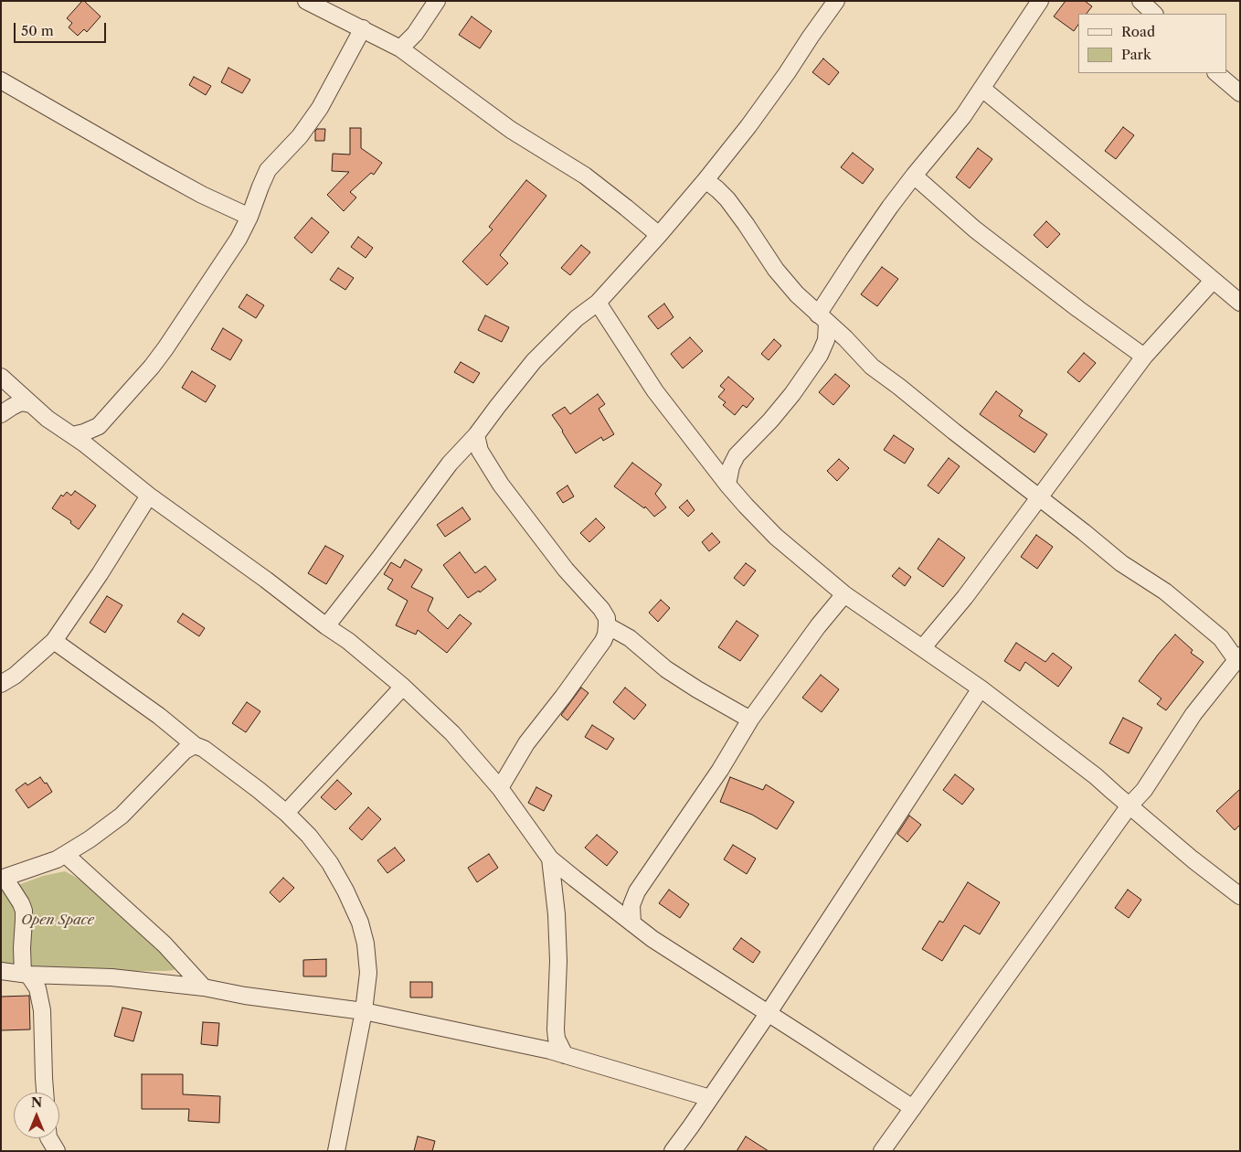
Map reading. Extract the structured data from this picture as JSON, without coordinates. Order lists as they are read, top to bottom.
{
  "parks": ["Open Space"],
  "legend": ["Road", "Park"],
  "scale_bar": "50 m",
  "north": "top"
}
